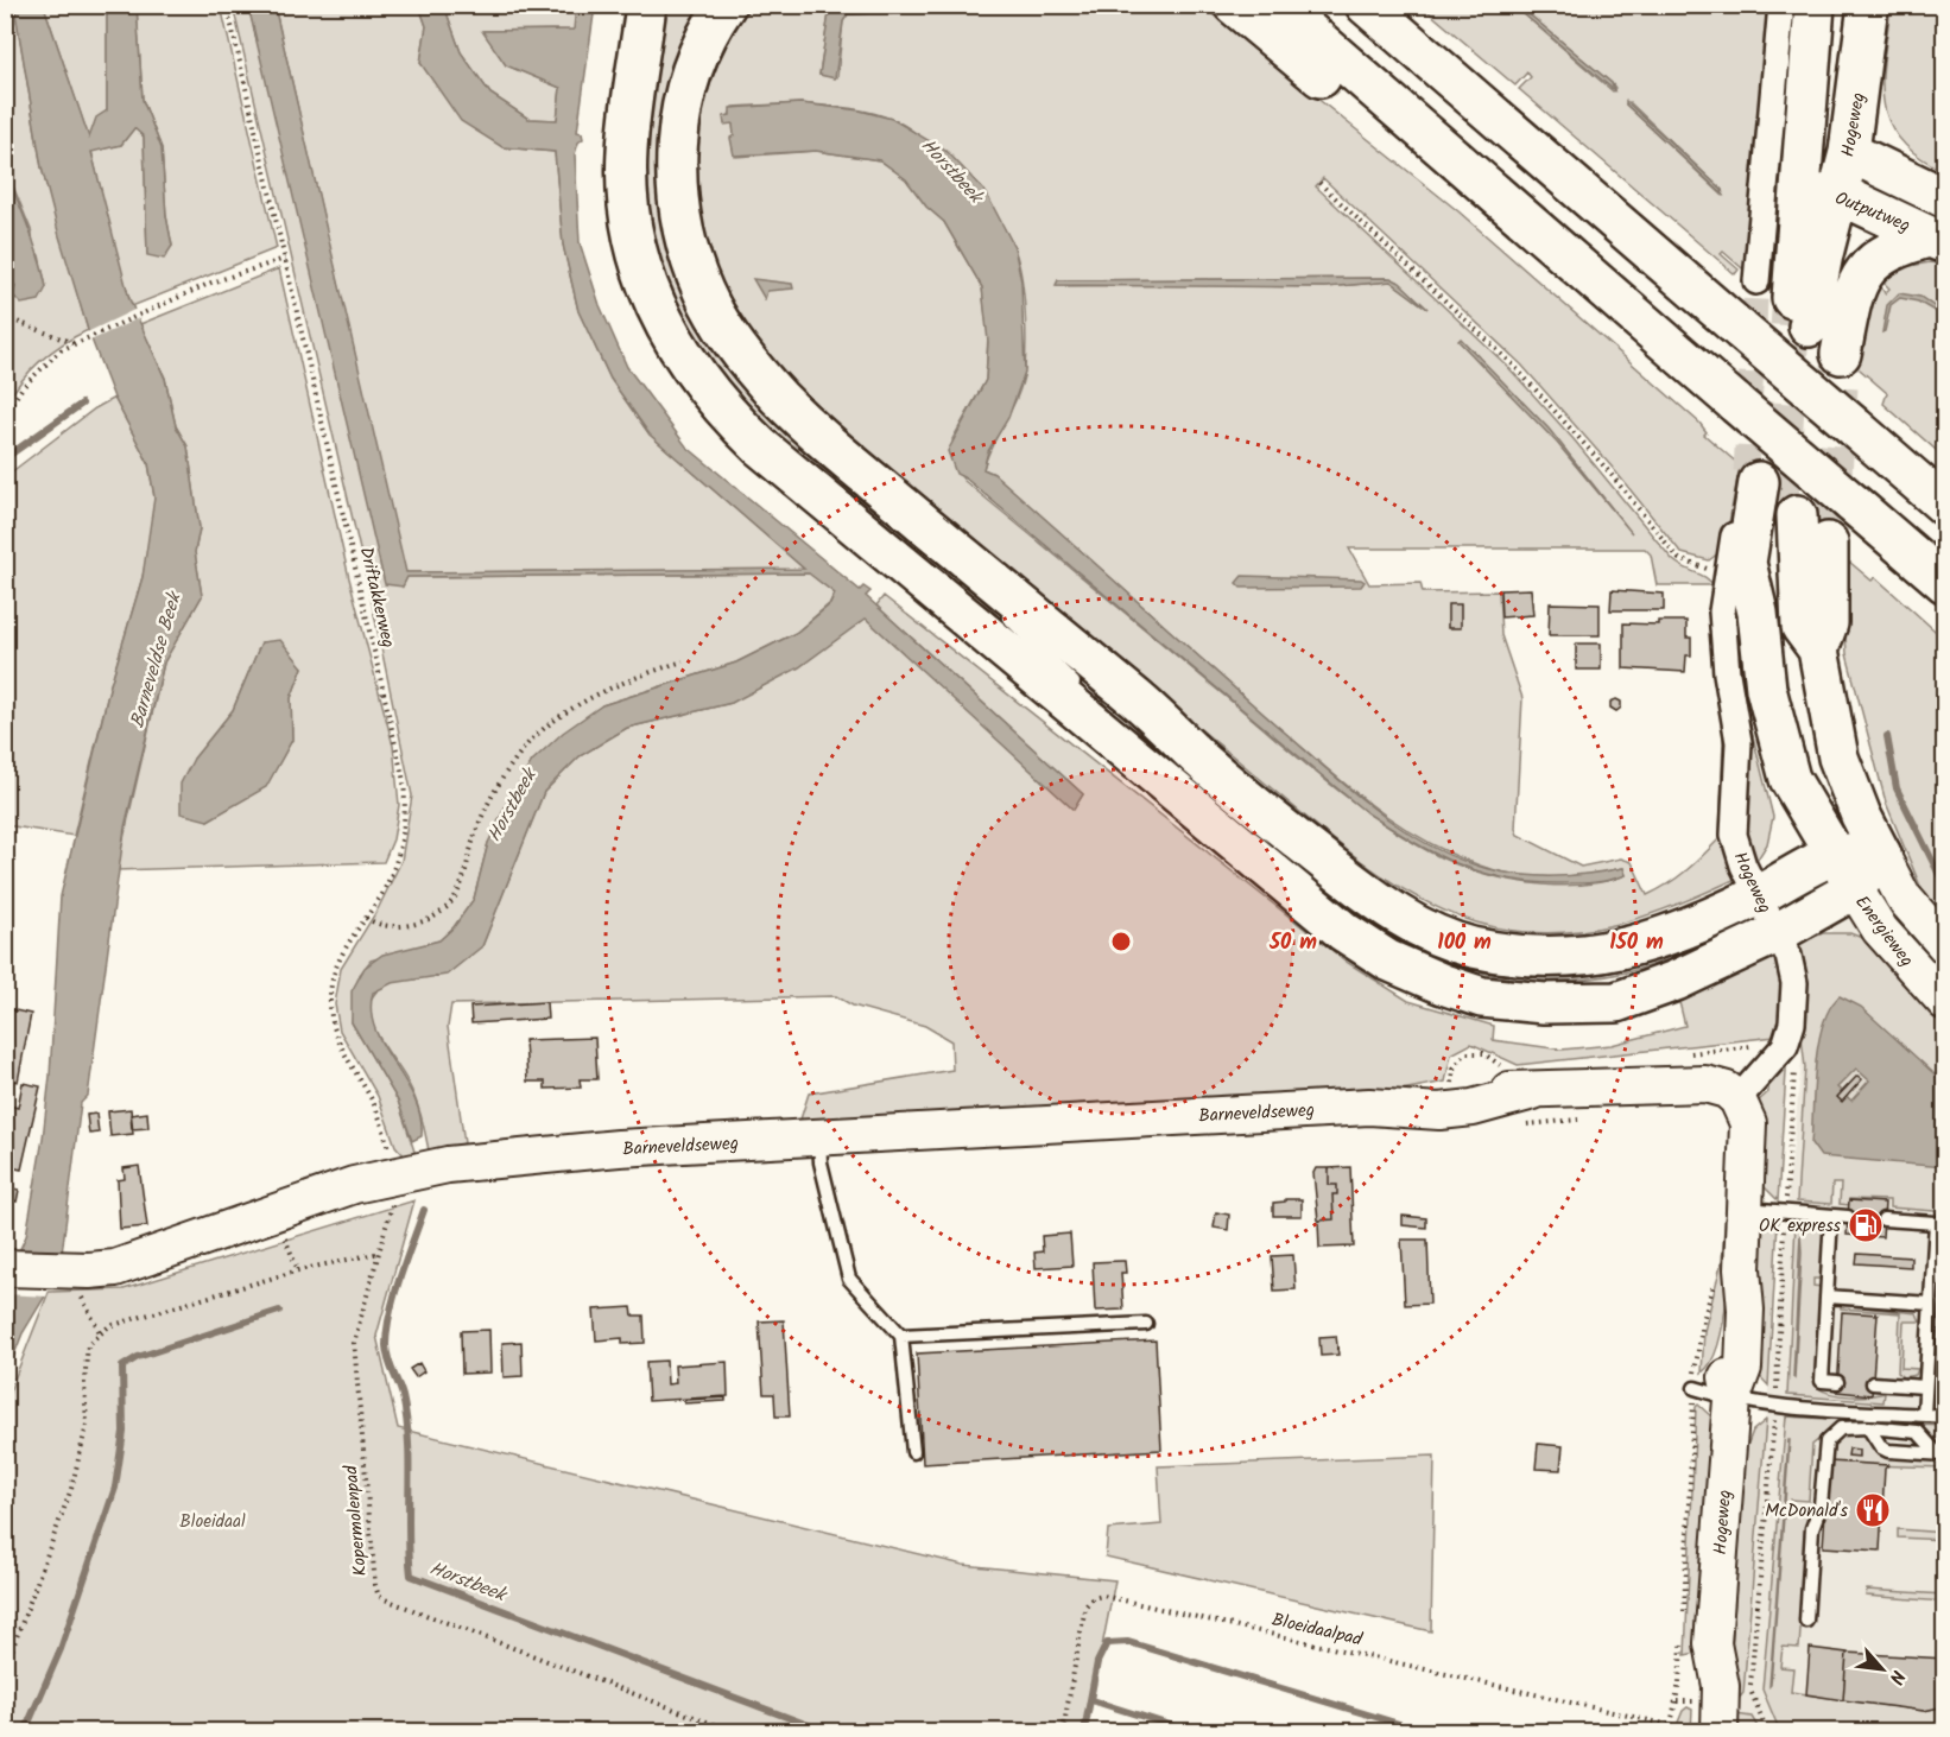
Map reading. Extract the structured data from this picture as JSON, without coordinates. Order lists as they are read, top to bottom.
{
  "streets": {
    "main road": ["Hogeweg", "Outputweg"],
    "street": ["Energieweg", "Barneveldseweg"],
    "path": ["Driftakkerweg", "Kopermolenpad", "Bloeidaalpad"]
  },
  "crossings": [
    ["Hogeweg", "Outputweg"],
    ["Hogeweg", "Barneveldseweg"],
    ["Hogeweg", "Bloeidaalpad"],
    ["Driftakkerweg", "Barneveldseweg"],
    ["Driftakkerweg", "Kopermolenpad"],
    ["Barneveldseweg", "Kopermolenpad"]
  ],
  "water": ["Horstbeek", "Barneveldse Beek"],
  "parks": ["Bloeidaal"],
  "places": {
    "fuel station": ["OK express"],
    "restaurant": ["McDonald's"]
  },
  "north": "bottom right",
  "rings": ["50 m", "100 m", "150 m"]
}
